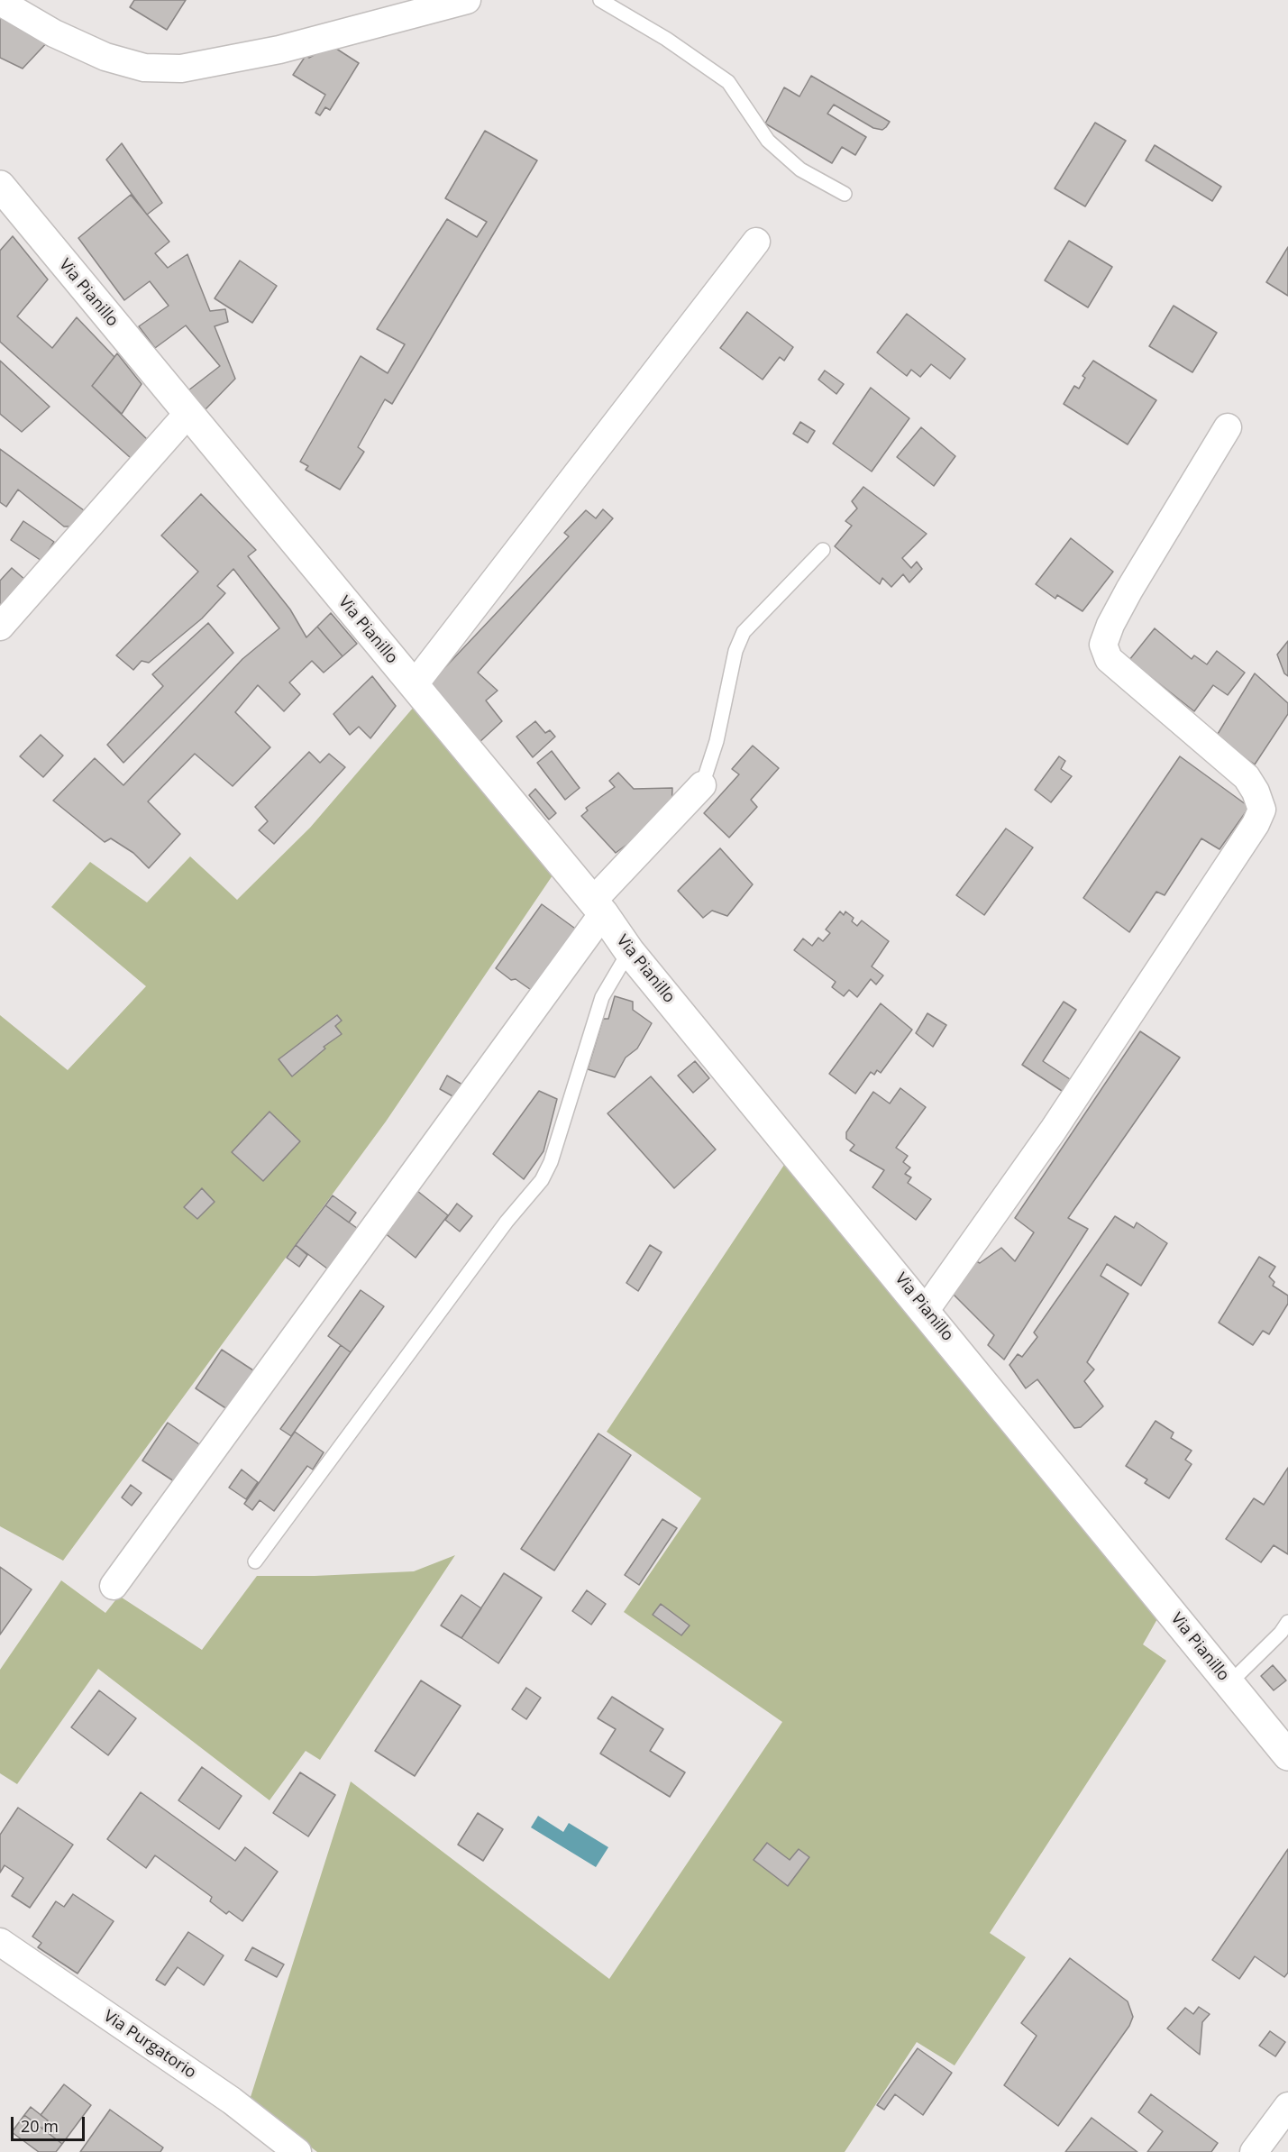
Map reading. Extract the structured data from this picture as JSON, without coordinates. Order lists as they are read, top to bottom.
{
  "streets": {
    "street": ["Via Pianillo", "Via Purgatorio"]
  },
  "scale_bar": "20 m"
}
